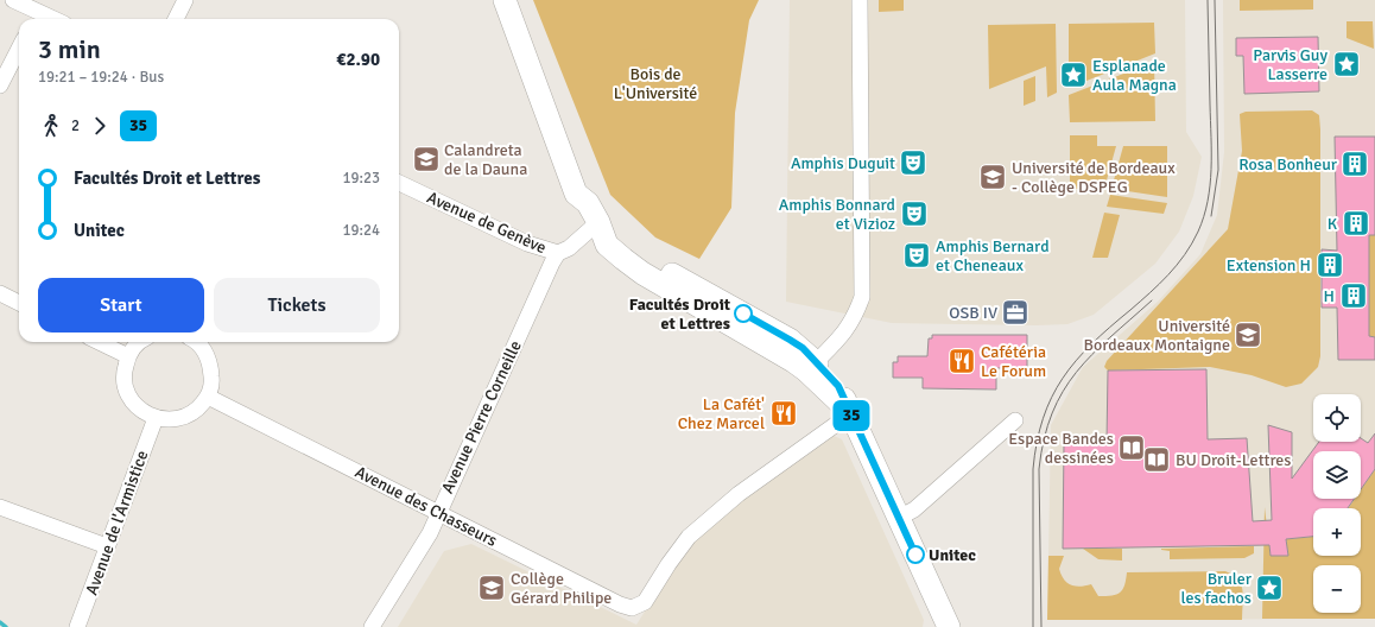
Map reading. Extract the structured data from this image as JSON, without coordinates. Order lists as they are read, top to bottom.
{
  "streets": {
    "street": [
      "Avenue de Genève",
      "Avenue Pierre Corneille",
      "Avenue des Chasseurs",
      "Avenue de l'Armistice"
    ]
  },
  "crossings": [
    ["Avenue de Genève", "Avenue Pierre Corneille"],
    ["Avenue Pierre Corneille", "Avenue des Chasseurs"]
  ],
  "parks": ["Bois de L'Université"],
  "places": {
    "place": ["Parvis Guy Lasserre", "Esplanade Aula Magna", "Bruler les fachos"],
    "school or university": [
      "Calandreta de la Dauna",
      "Université de Bordeaux - Collège DSPEG",
      "Université Bordeaux Montaigne",
      "Collège Gérard Philipe"
    ],
    "theatre": ["Amphis Duguit", "Amphis Bonnard et Vizioz", "Amphis Bernard et Cheneaux"],
    "building": [
      "Rosa Bonheur",
      "K",
      "Extension H",
      "H"
    ],
    "office": ["OSB IV"],
    "other": ["Facultés Droit et Lettres", "Unitec"],
    "restaurant": ["Cafétéria Le Forum", "La Cafét' Chez Marcel"],
    "library": ["Espace Bandes dessinées", "BU Droit-Lettres"]
  },
  "lines": ["bus line 35"],
  "page": {
    "on_map": "35",
    "heading": ["3 min", "19:21 – 19:24 · Bus", "€2.90"],
    "legs": ["2", "35"],
    "list": [
      {
        "name": "Facultés Droit et Lettres",
        "value": "19:23"
      },
      {
        "name": "Unitec",
        "value": "19:24"
      }
    ],
    "buttons": ["Start", "Tickets"],
    "map_buttons": ["+", "−"]
  }
}
